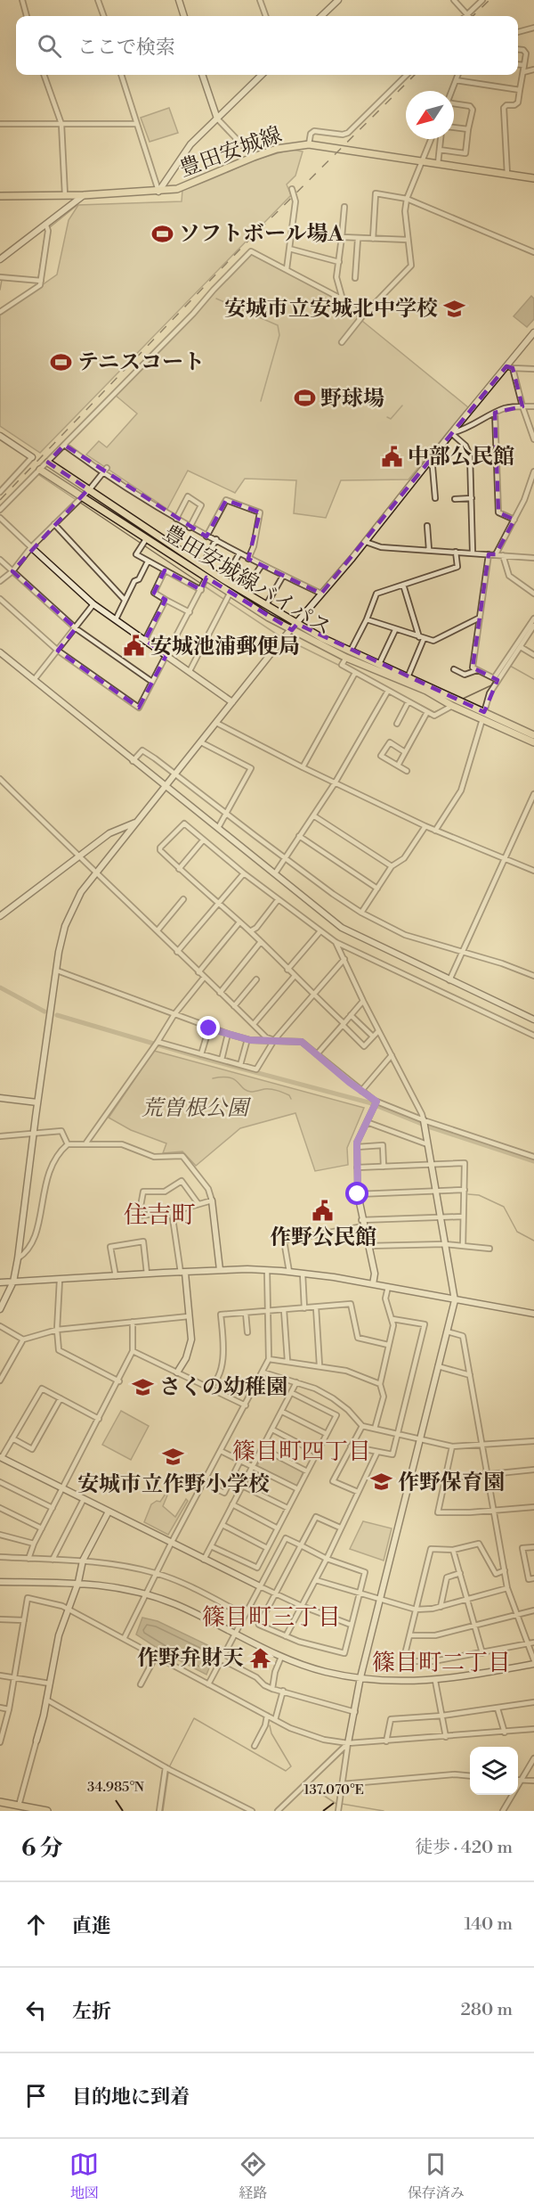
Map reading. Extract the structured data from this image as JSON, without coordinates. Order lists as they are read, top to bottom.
{
  "streets": {
    "main road": ["豊田安城線", "豊田安城線バイパス"]
  },
  "districts": [
    "住吉町",
    "篠目町四丁目",
    "篠目町三丁目",
    "篠目町二丁目"
  ],
  "parks": ["荒曽根公園"],
  "places": {
    "sports": ["ソフトボール場A", "テニスコート", "野球場"],
    "school or university": [
      "安城市立安城北中学校",
      "さくの幼稚園",
      "安城市立作野小学校",
      "作野保育園"
    ],
    "public building": ["中部公民館", "安城池浦郵便局", "作野公民館"],
    "temple": ["作野弁財天"]
  },
  "north": "bottom left",
  "page": {
    "search": "ここで検索",
    "heading": ["6 分", "徒歩 · 420 m"],
    "list": [
      ["直進", "140 m"],
      ["左折", "280 m"],
      "目的地に到着"
    ],
    "nav": ["地図", "経路", "保存済み"]
  },
  "coordinates": ["34.985°N", "137.070°E"]
}
